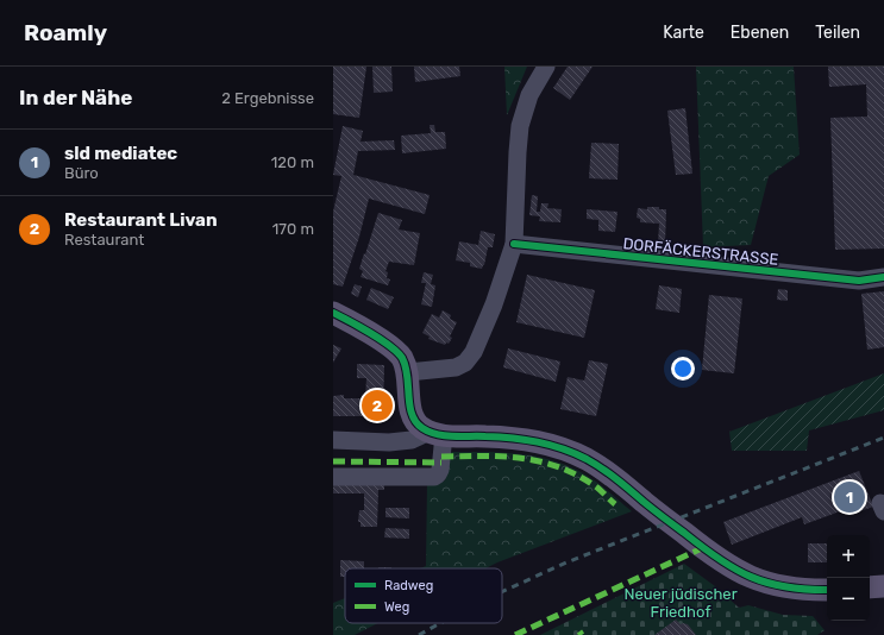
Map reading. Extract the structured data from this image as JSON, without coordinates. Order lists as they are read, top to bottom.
{
  "streets": {
    "street": ["DORFÄCKERSTRASSE"]
  },
  "parks": ["Neuer jüdischer Friedhof"],
  "legend": ["Radweg", "Weg"],
  "page": {
    "header": "Roamly",
    "nav": ["Karte", "Ebenen", "Teilen"],
    "heading": ["In der Nähe", "2 Ergebnisse"],
    "list": [
      {
        "mark": "1",
        "name": "sld mediatec",
        "note": "Büro",
        "value": "120 m"
      },
      {
        "mark": "2",
        "name": "Restaurant Livan",
        "note": "Restaurant",
        "value": "170 m"
      }
    ],
    "pins": ["2", "1"],
    "map_buttons": ["+", "−"]
  }
}
